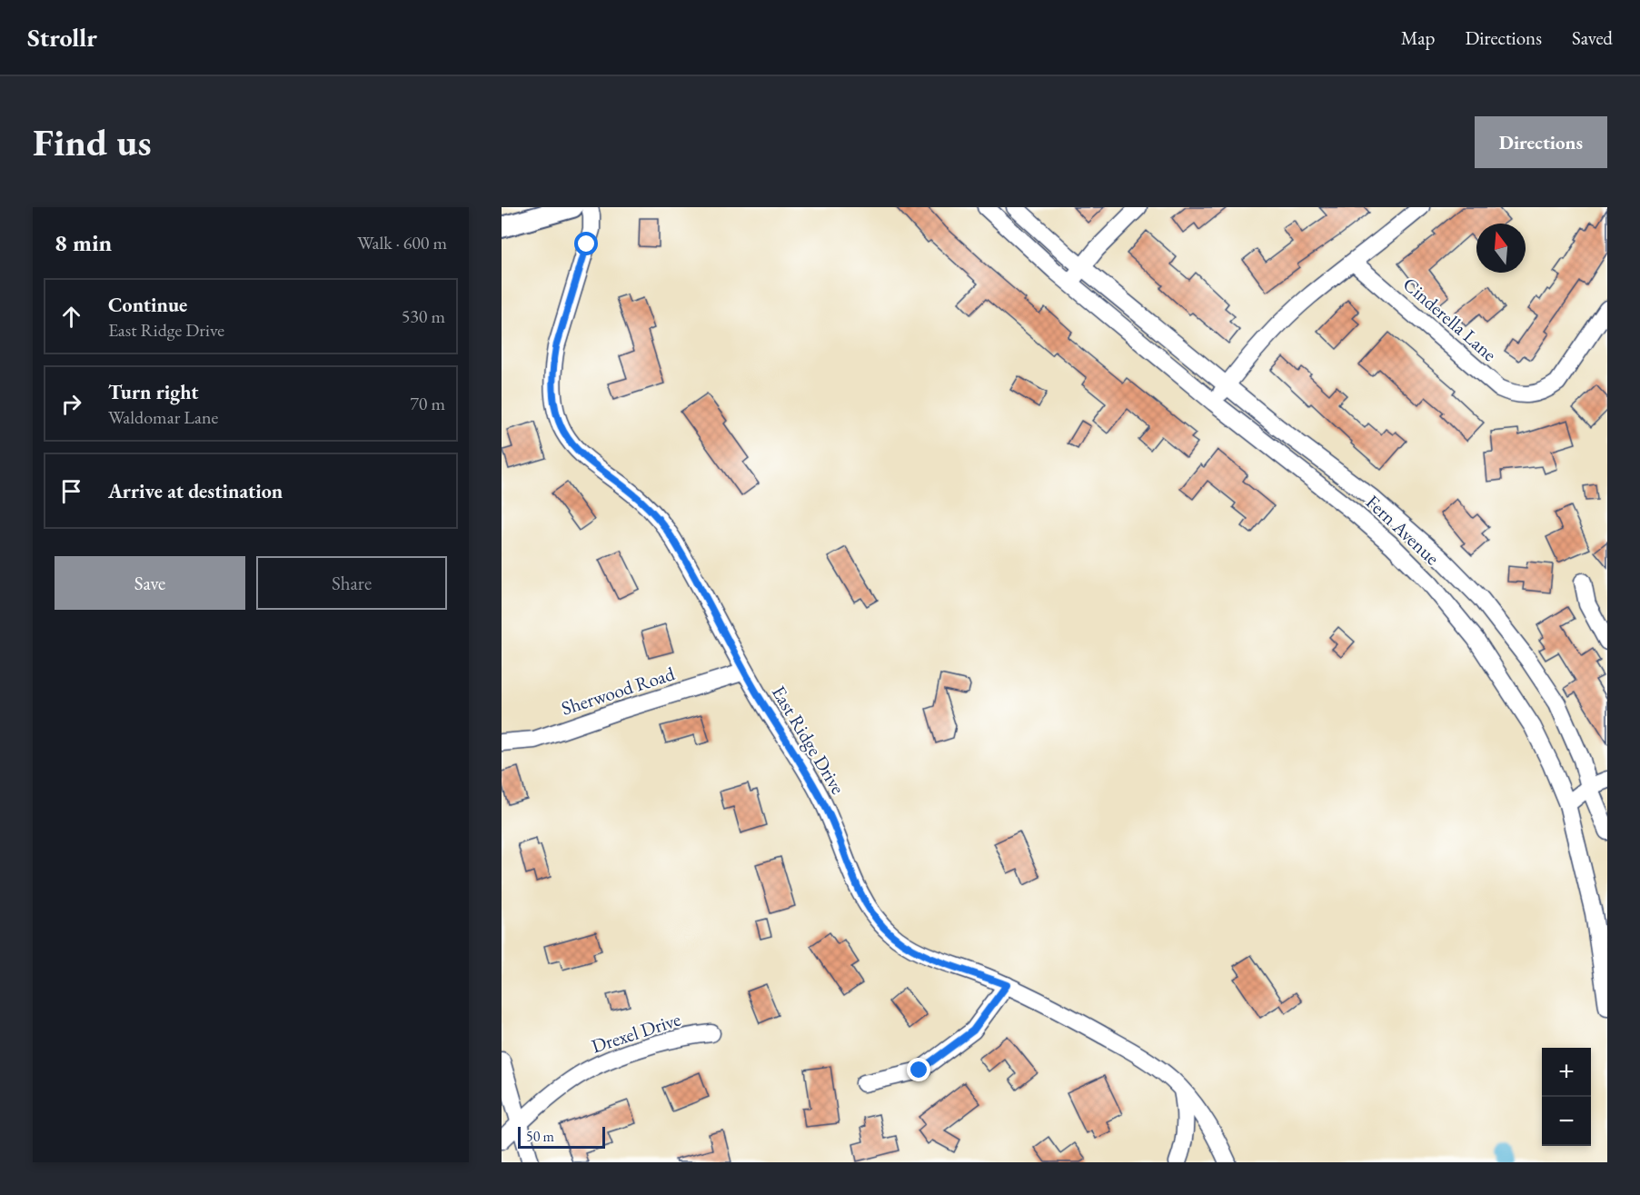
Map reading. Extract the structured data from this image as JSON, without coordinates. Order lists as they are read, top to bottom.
{
  "streets": {
    "street": [
      "Cinderella Lane",
      "Fern Avenue",
      "Sherwood Road",
      "East Ridge Drive",
      "Drexel Drive"
    ]
  },
  "crossings": [
    ["Sherwood Road", "East Ridge Drive"]
  ],
  "scale_bar": "50 m",
  "north": "top",
  "page": {
    "header": "Strollr",
    "nav": ["Map", "Directions", "Saved"],
    "buttons": [
      "Directions",
      ["Save", "Share"]
    ],
    "title": "Find us",
    "heading": ["8 min", "Walk · 600 m"],
    "list": [
      ["Continue", "East Ridge Drive", "530 m"],
      ["Turn right", "Waldomar Lane", "70 m"],
      "Arrive at destination"
    ],
    "map_buttons": ["+", "−"],
    "scale": "50 m"
  }
}
